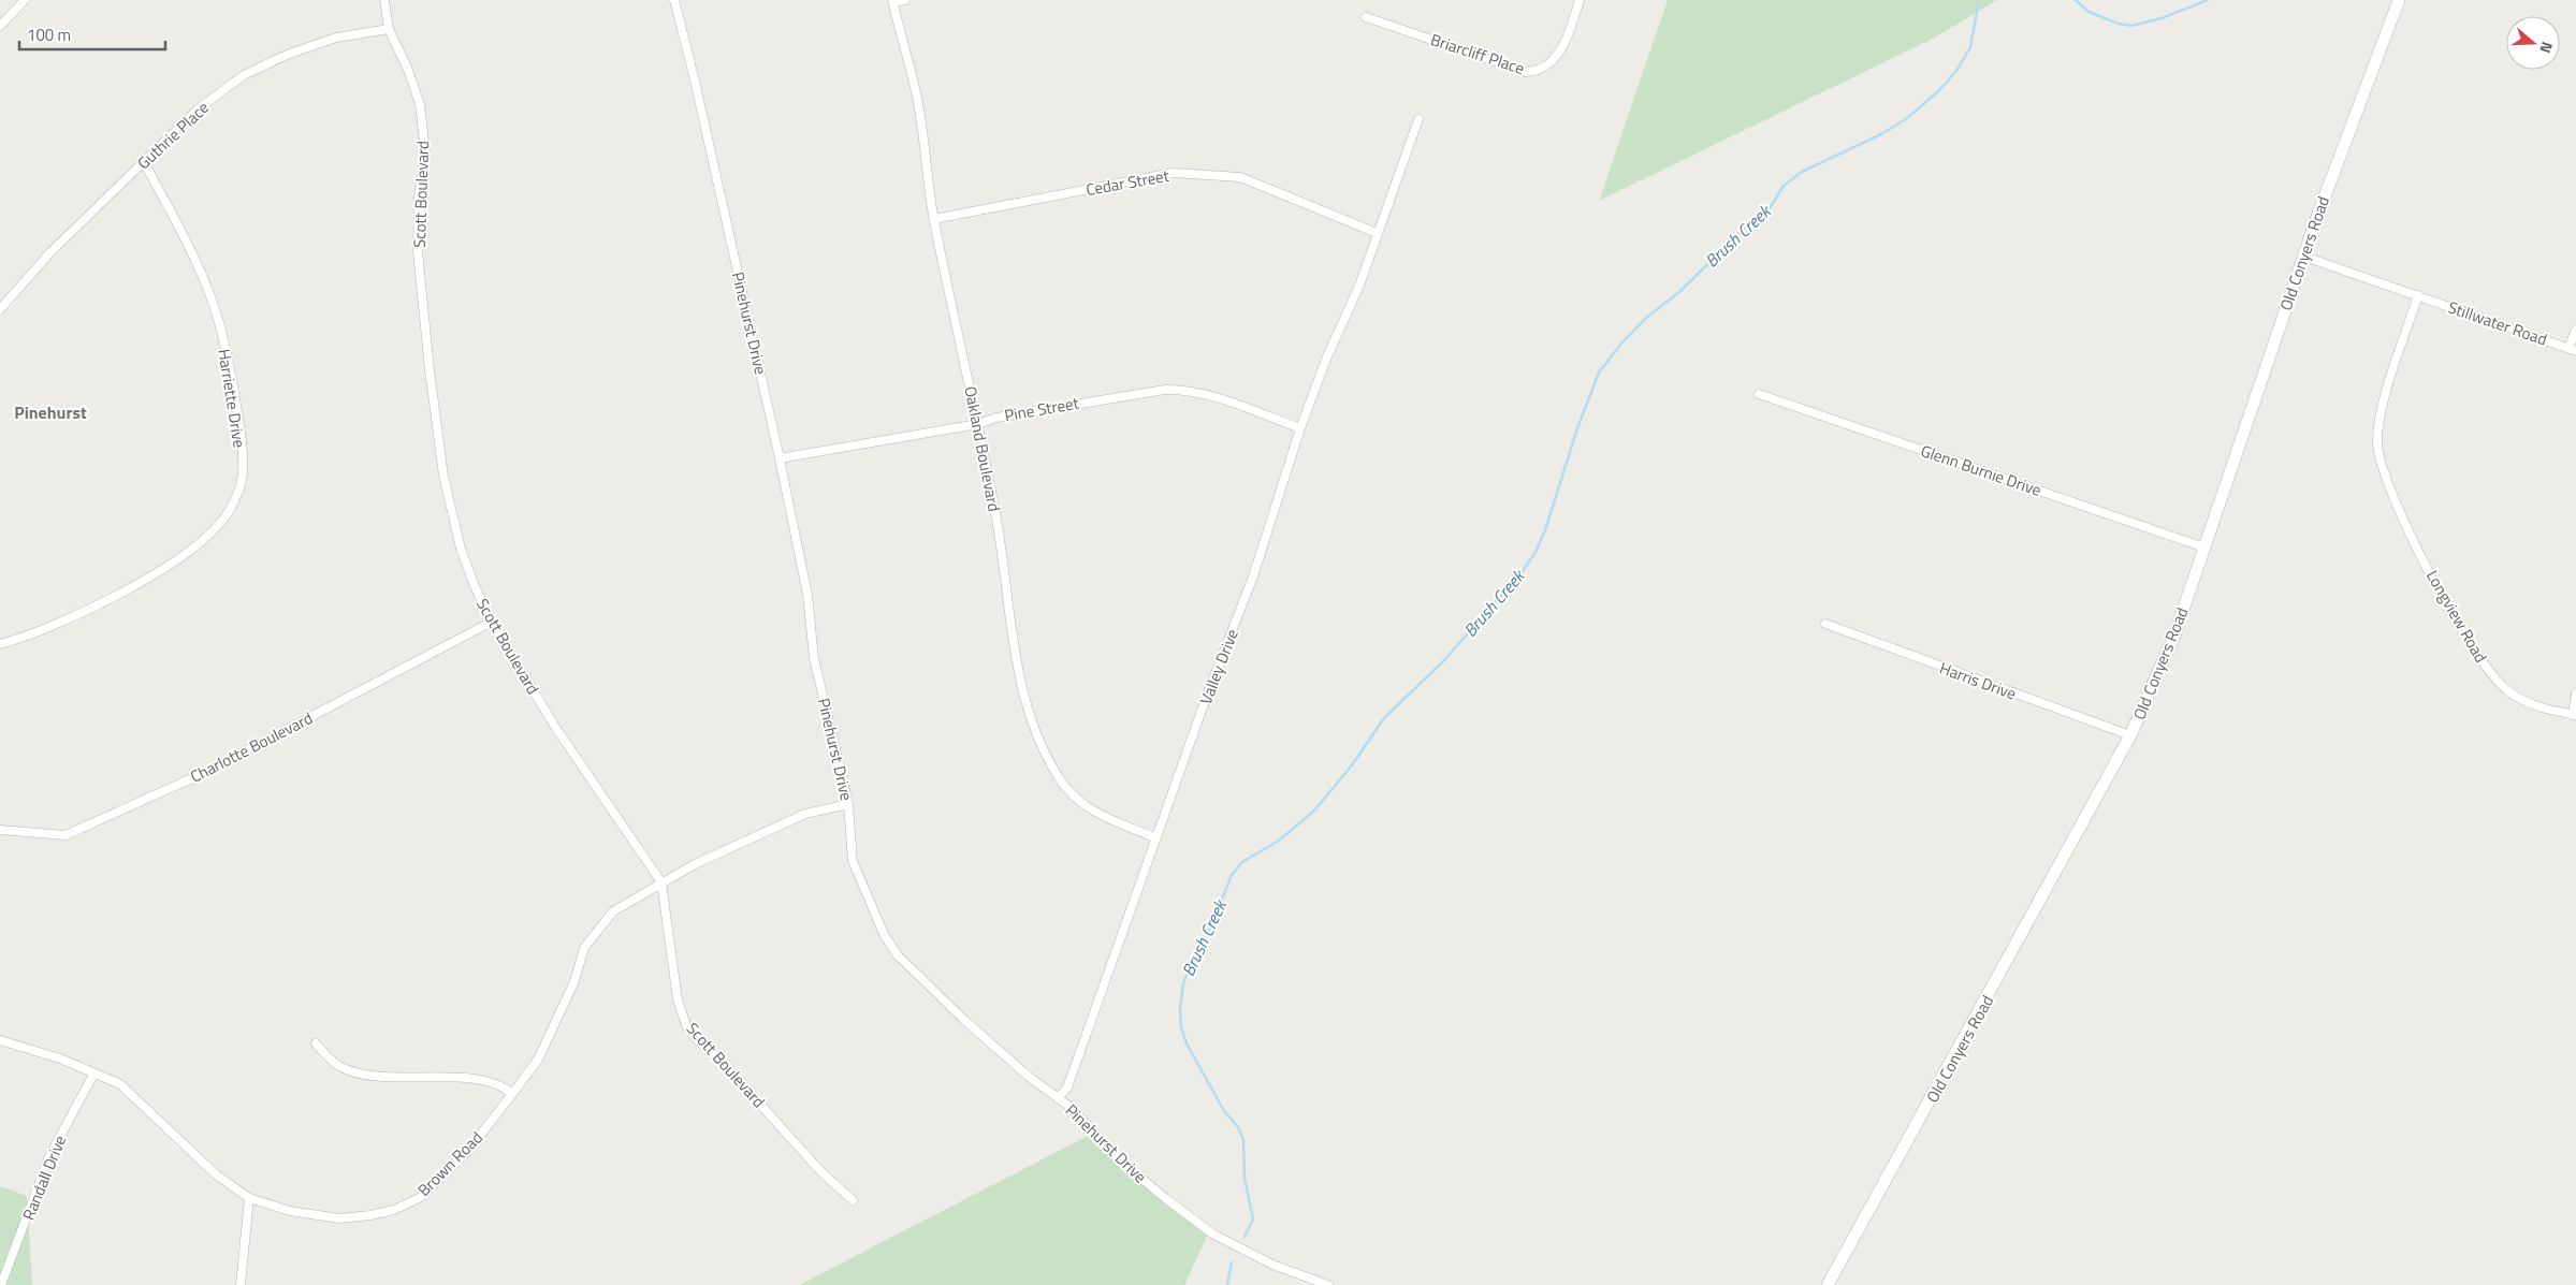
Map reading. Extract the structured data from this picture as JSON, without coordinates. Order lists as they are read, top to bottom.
{
  "streets": {
    "street": [
      "Briarcliff Place",
      "Guthrie Place",
      "Cedar Street",
      "Scott Boulevard",
      "Old Conyers Road",
      "Pinehurst Drive",
      "Stillwater Road",
      "Harriette Drive",
      "Pine Street",
      "Oakland Boulevard",
      "Glenn Burnie Drive",
      "Longview Road",
      "Valley Drive",
      "Harris Drive",
      "Charlotte Boulevard",
      "Brown Road",
      "Randall Drive"
    ]
  },
  "crossings": [
    ["Guthrie Place", "Scott Boulevard"],
    ["Guthrie Place", "Harriette Drive"],
    ["Cedar Street", "Oakland Boulevard"],
    ["Cedar Street", "Valley Drive"],
    ["Scott Boulevard", "Charlotte Boulevard"],
    ["Scott Boulevard", "Brown Road"],
    ["Old Conyers Road", "Stillwater Road"],
    ["Old Conyers Road", "Glenn Burnie Drive"],
    ["Old Conyers Road", "Harris Drive"],
    ["Pinehurst Drive", "Pine Street"],
    ["Pinehurst Drive", "Valley Drive"],
    ["Pinehurst Drive", "Brown Road"],
    ["Stillwater Road", "Longview Road"],
    ["Pine Street", "Oakland Boulevard"],
    ["Pine Street", "Valley Drive"],
    ["Oakland Boulevard", "Valley Drive"],
    ["Brown Road", "Randall Drive"]
  ],
  "districts": ["Pinehurst"],
  "water": ["Brush Creek"],
  "scale_bar": "100 m",
  "north": "right"
}
